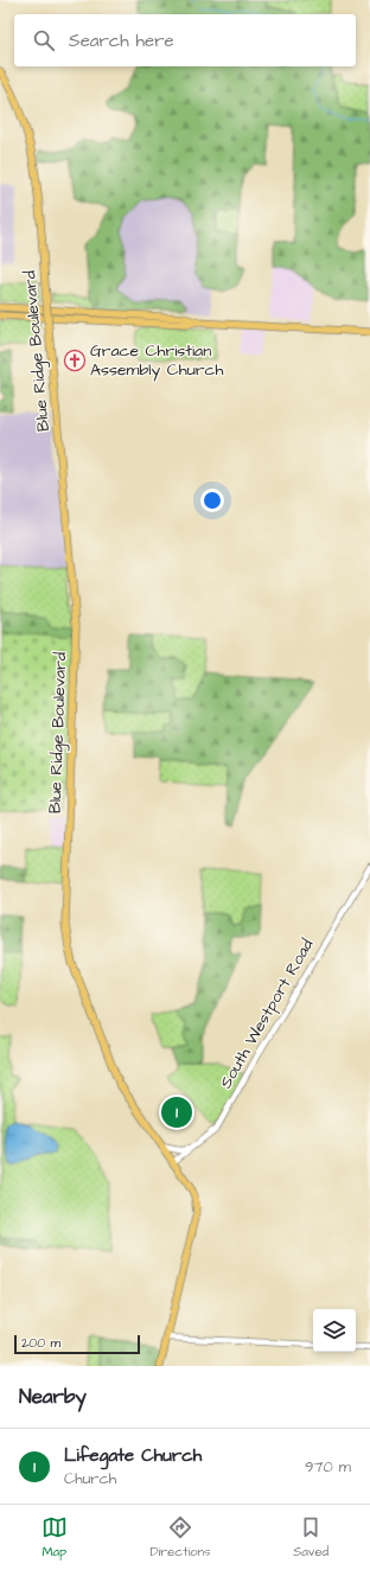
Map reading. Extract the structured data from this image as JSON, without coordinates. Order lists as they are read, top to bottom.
{
  "streets": {
    "main road": ["Blue Ridge Boulevard"],
    "street": ["South Westport Road"]
  },
  "crossings": [
    ["Blue Ridge Boulevard", "South Westport Road"]
  ],
  "places": {
    "church": ["Grace Christian Assembly Church"]
  },
  "scale_bar": "200 m",
  "page": {
    "search": "Search here",
    "pins": "1",
    "scale": "200 m",
    "heading": "Nearby",
    "list": [
      {
        "mark": "1",
        "name": "Lifegate Church",
        "note": "Church",
        "value": "970 m"
      }
    ],
    "nav": ["Map", "Directions", "Saved"]
  }
}
